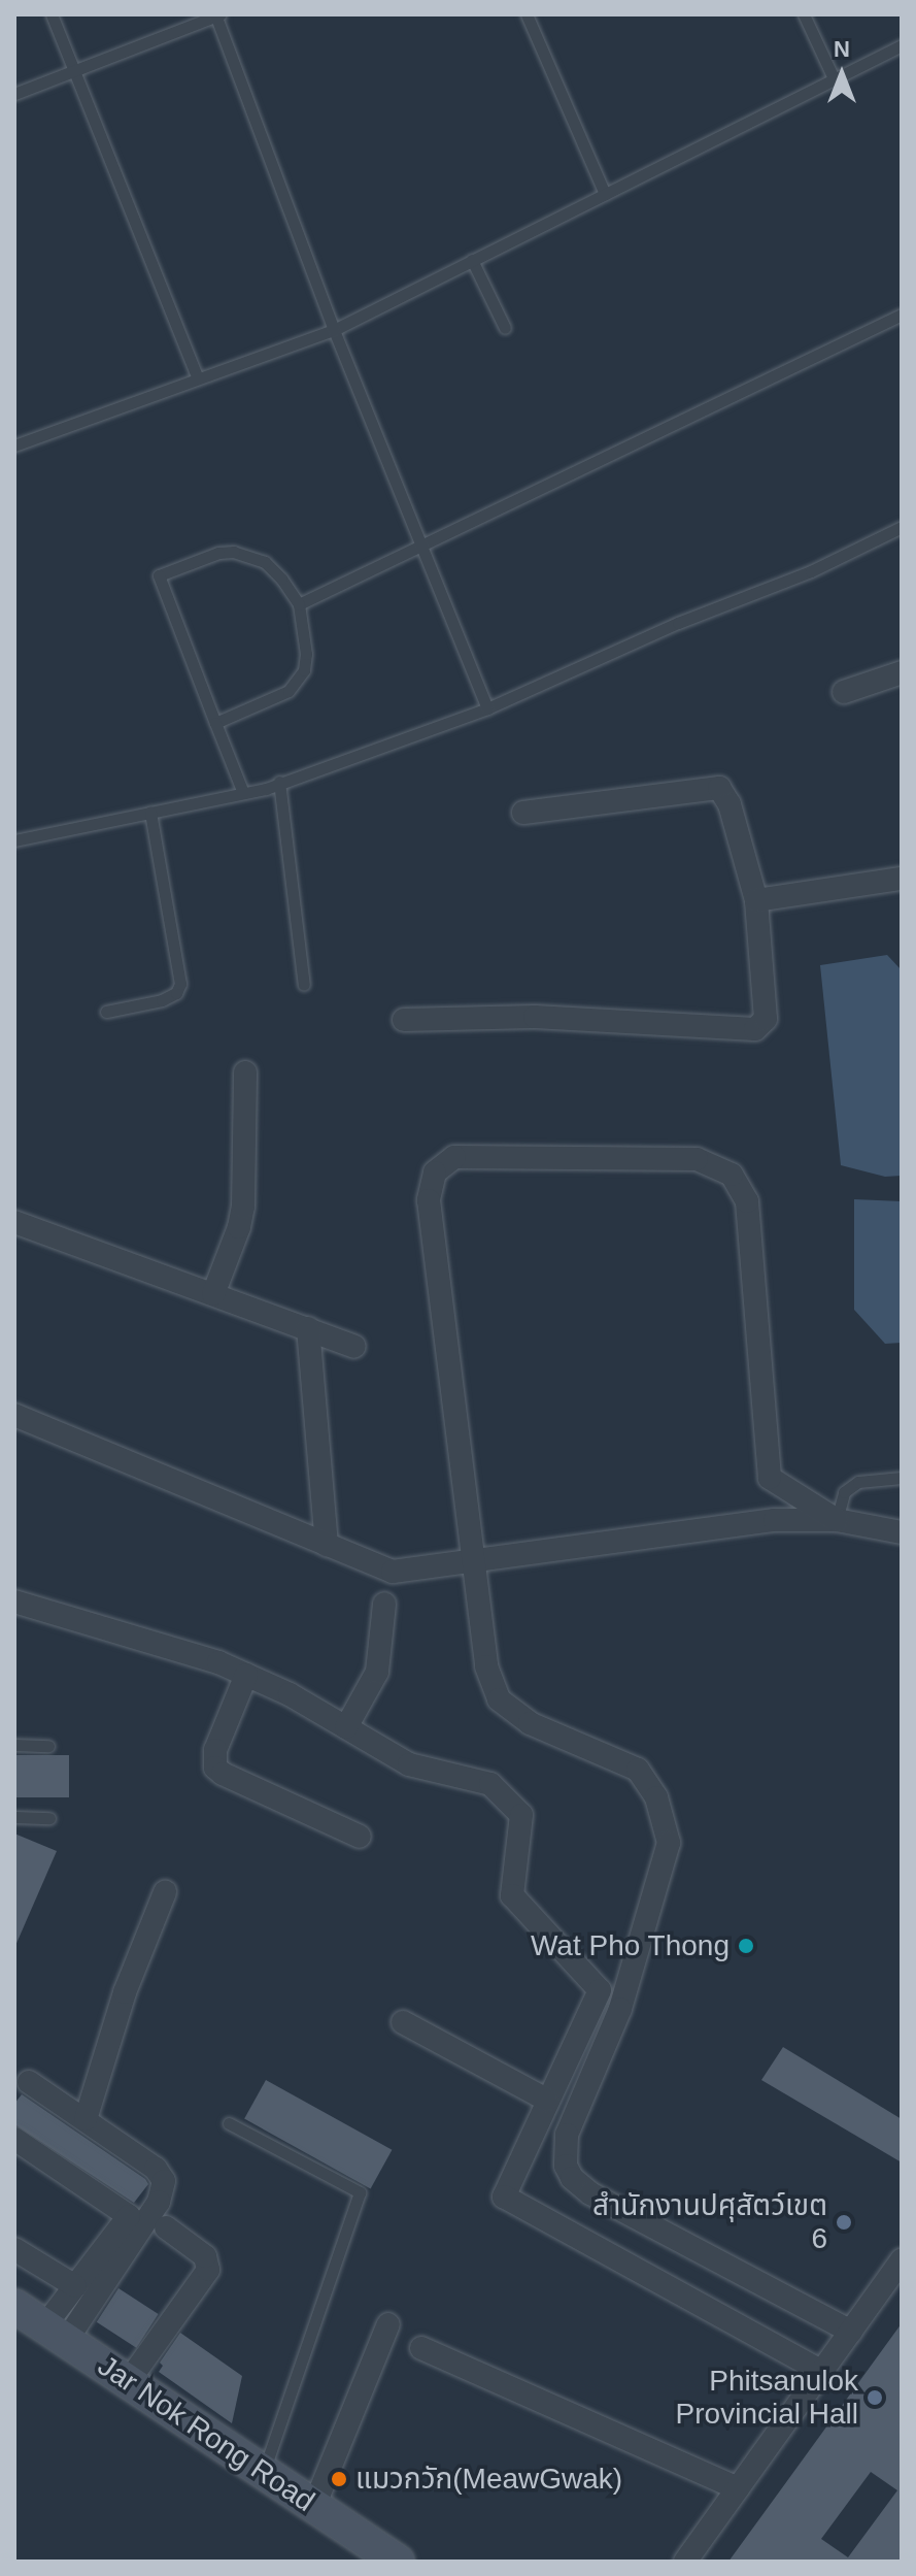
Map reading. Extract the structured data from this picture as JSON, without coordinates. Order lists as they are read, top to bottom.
{
  "streets": {
    "street": ["Jar Nok Rong Road"]
  },
  "places": [
    "Wat Pho Thong",
    "สำนักงานปศุสัตว์เขต 6",
    "Phitsanulok Provincial Hall",
    "แมวกวัก(MeawGwak)"
  ],
  "north": "top"
}
